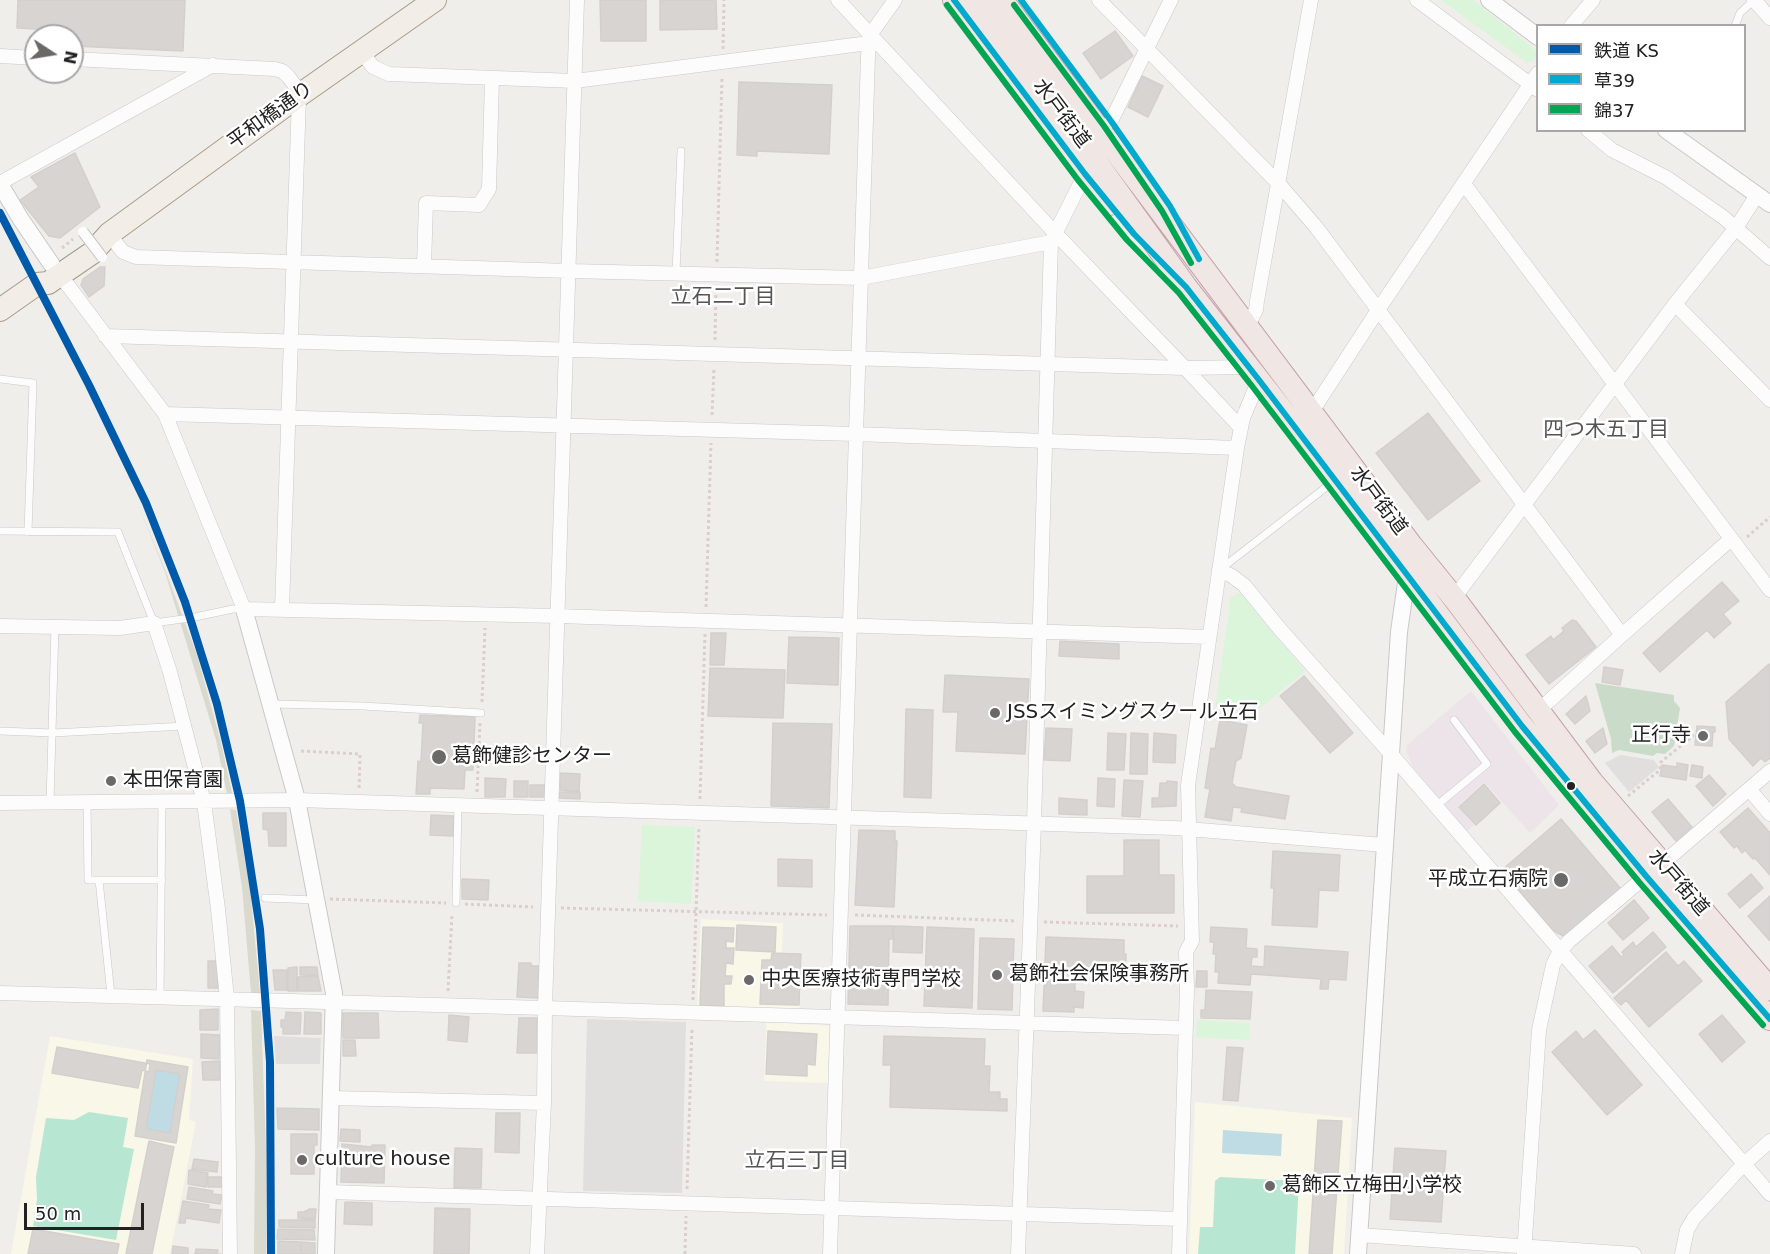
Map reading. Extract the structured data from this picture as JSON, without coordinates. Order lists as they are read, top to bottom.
{
  "streets": {
    "highway": ["水戸街道"],
    "main road": ["平和橋通り"]
  },
  "districts": ["立石二丁目", "四つ木五丁目", "立石三丁目"],
  "places": [
    "JSSスイミングスクール立石",
    "正行寺",
    "葛飾健診センター",
    "本田保育園",
    "平成立石病院",
    "葛飾社会保険事務所",
    "中央医療技術専門学校",
    "culture house",
    "葛飾区立梅田小学校"
  ],
  "lines": ["transit line 草39", "transit line 錦37", "rail line KS"],
  "legend": ["鉄道 KS", "草39", "錦37"],
  "scale_bar": "50 m",
  "north": "right"
}
